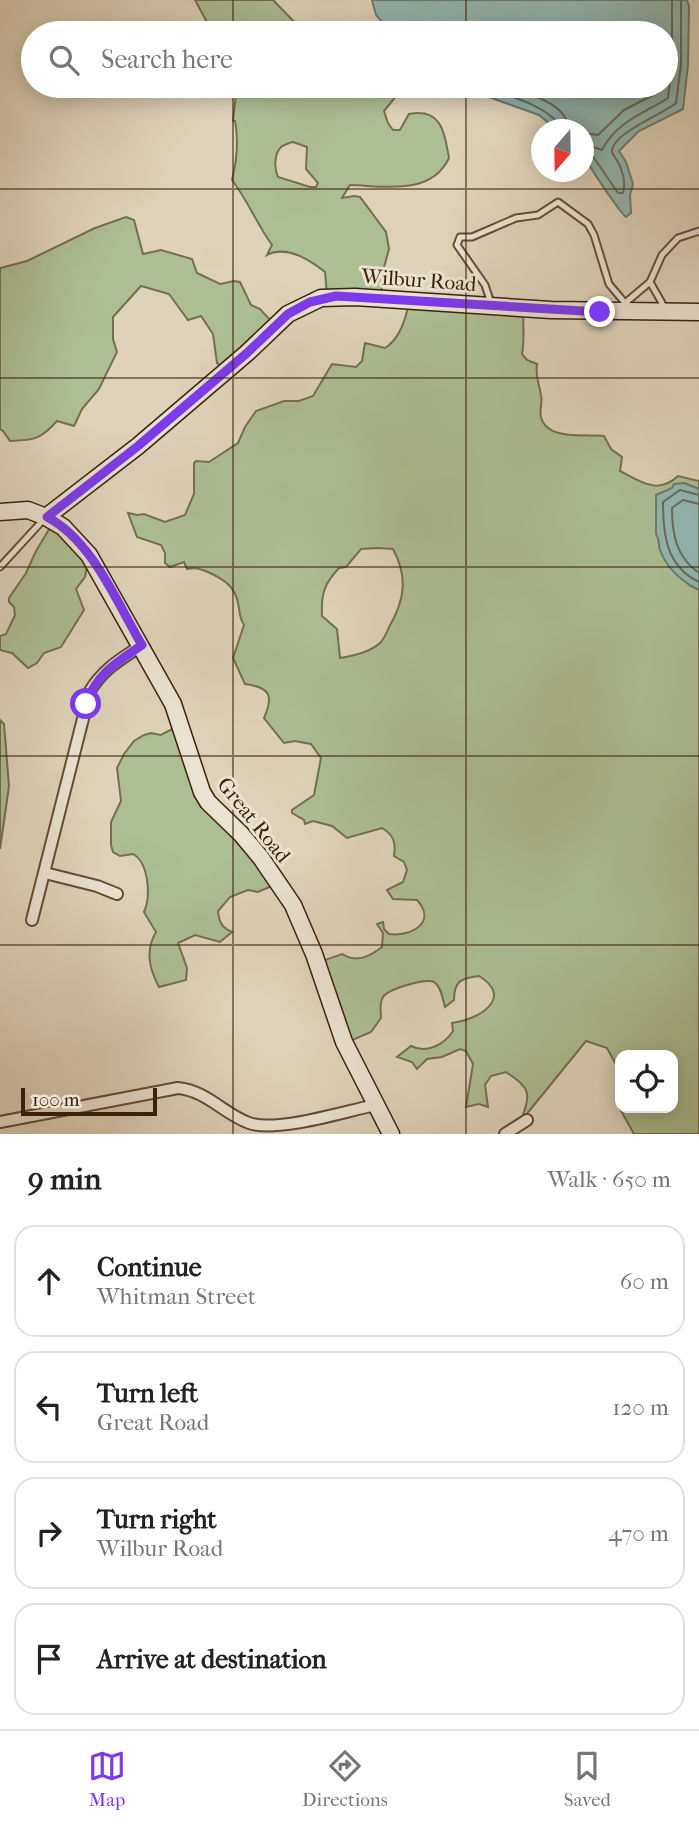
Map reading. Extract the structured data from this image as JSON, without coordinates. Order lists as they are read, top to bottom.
{
  "streets": {
    "street": ["Wilbur Road", "Great Road"]
  },
  "crossings": [
    ["Wilbur Road", "Great Road"]
  ],
  "scale_bar": "100 m",
  "north": "bottom",
  "page": {
    "search": "Search here",
    "scale": "100 m",
    "heading": ["9 min", "Walk · 650 m"],
    "list": [
      ["Continue", "Whitman Street", "60 m"],
      ["Turn left", "Great Road", "120 m"],
      ["Turn right", "Wilbur Road", "470 m"],
      "Arrive at destination"
    ],
    "nav": ["Map", "Directions", "Saved"]
  }
}
